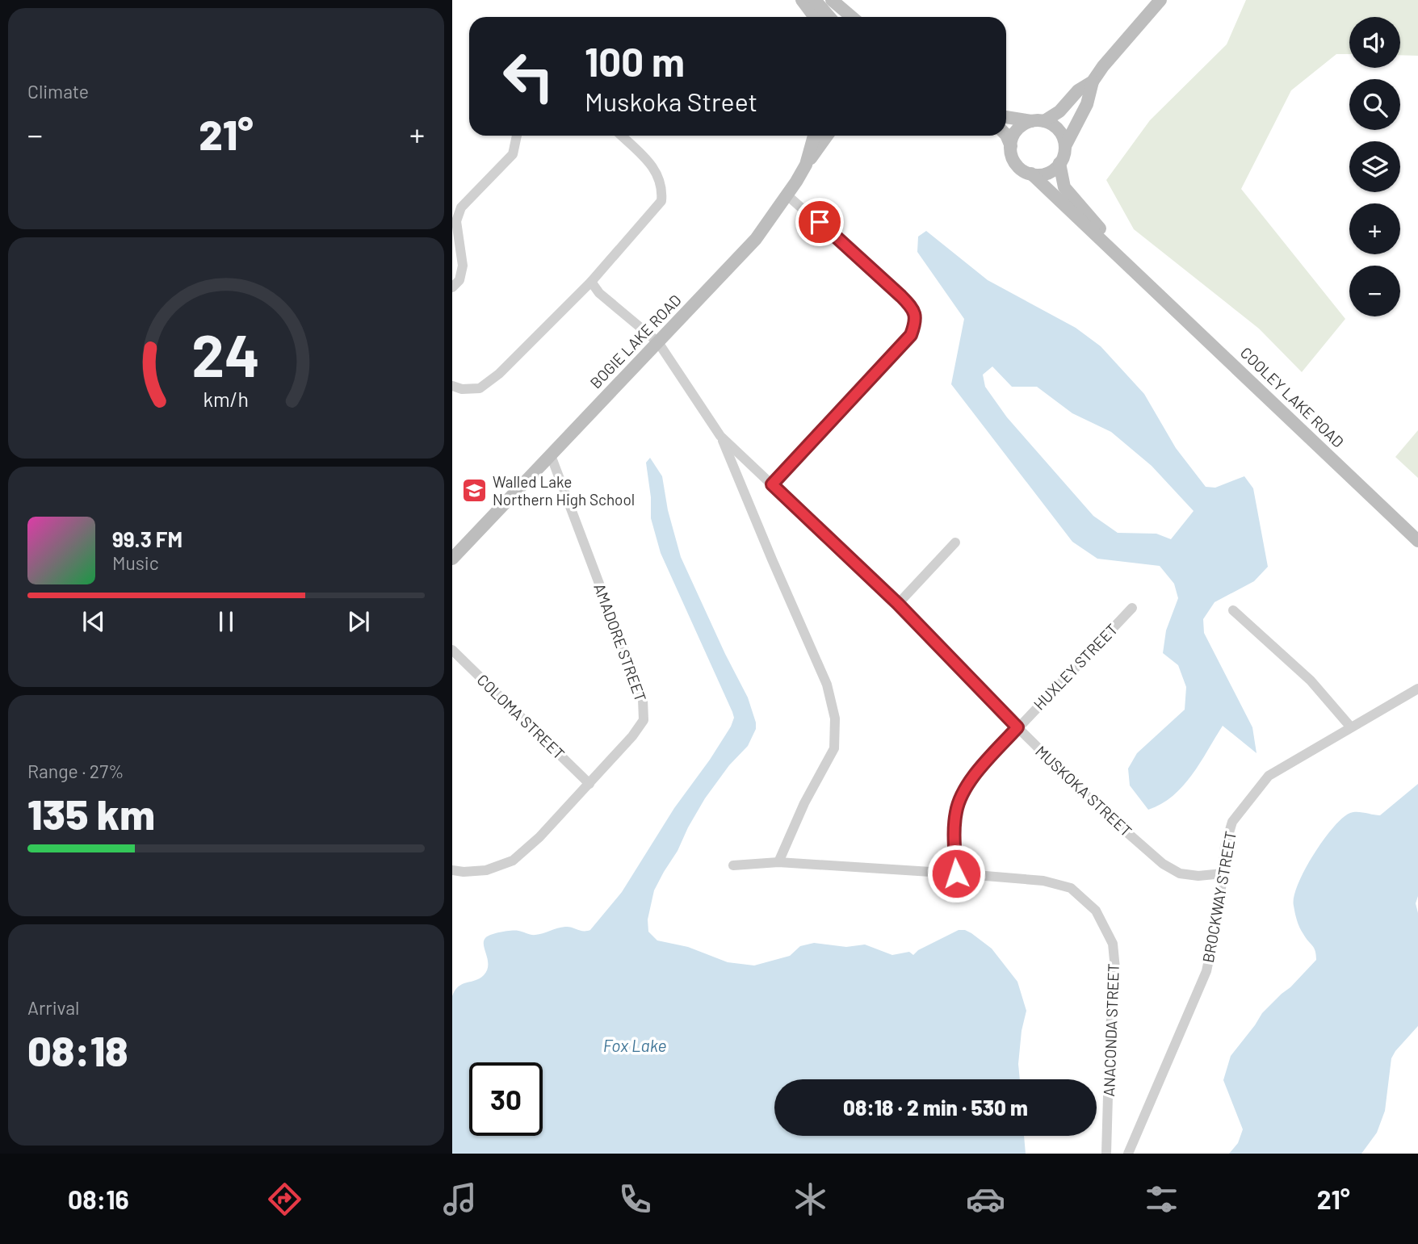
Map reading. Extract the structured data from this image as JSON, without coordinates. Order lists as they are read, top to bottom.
{
  "streets": {
    "street": [
      "BOGIE LAKE ROAD",
      "COOLEY LAKE ROAD",
      "AMADORE STREET",
      "HUXLEY STREET",
      "COLOMA STREET",
      "MUSKOKA STREET",
      "BROCKWAY STREET",
      "ANACONDA STREET"
    ]
  },
  "crossings": [
    ["BOGIE LAKE ROAD", "AMADORE STREET"],
    ["BOGIE LAKE ROAD", "MUSKOKA STREET"],
    ["AMADORE STREET", "COLOMA STREET"],
    ["HUXLEY STREET", "MUSKOKA STREET"],
    ["HUXLEY STREET", "ANACONDA STREET"],
    ["MUSKOKA STREET", "BROCKWAY STREET"],
    ["MUSKOKA STREET", "ANACONDA STREET"]
  ],
  "water": ["Fox Lake"],
  "places": {
    "school or university": ["Walled Lake Northern High School"]
  },
  "page": {
    "tile": [
      "Climate",
      ["Range · 27%", "135 km"],
      ["Arrival", "08:18"]
    ],
    "map_buttons": ["+", "−"],
    "turn": ["100 m", "Muskoka Street"],
    "heat": ["−", "21°", "+"],
    "song": ["99.3 FM", "Music"],
    "limit": "30",
    "trip": "08:18 · 2 min · 530 m",
    "tabs": ["08:16", "21°"],
    "gauge": ["24", "km/h"]
  }
}
